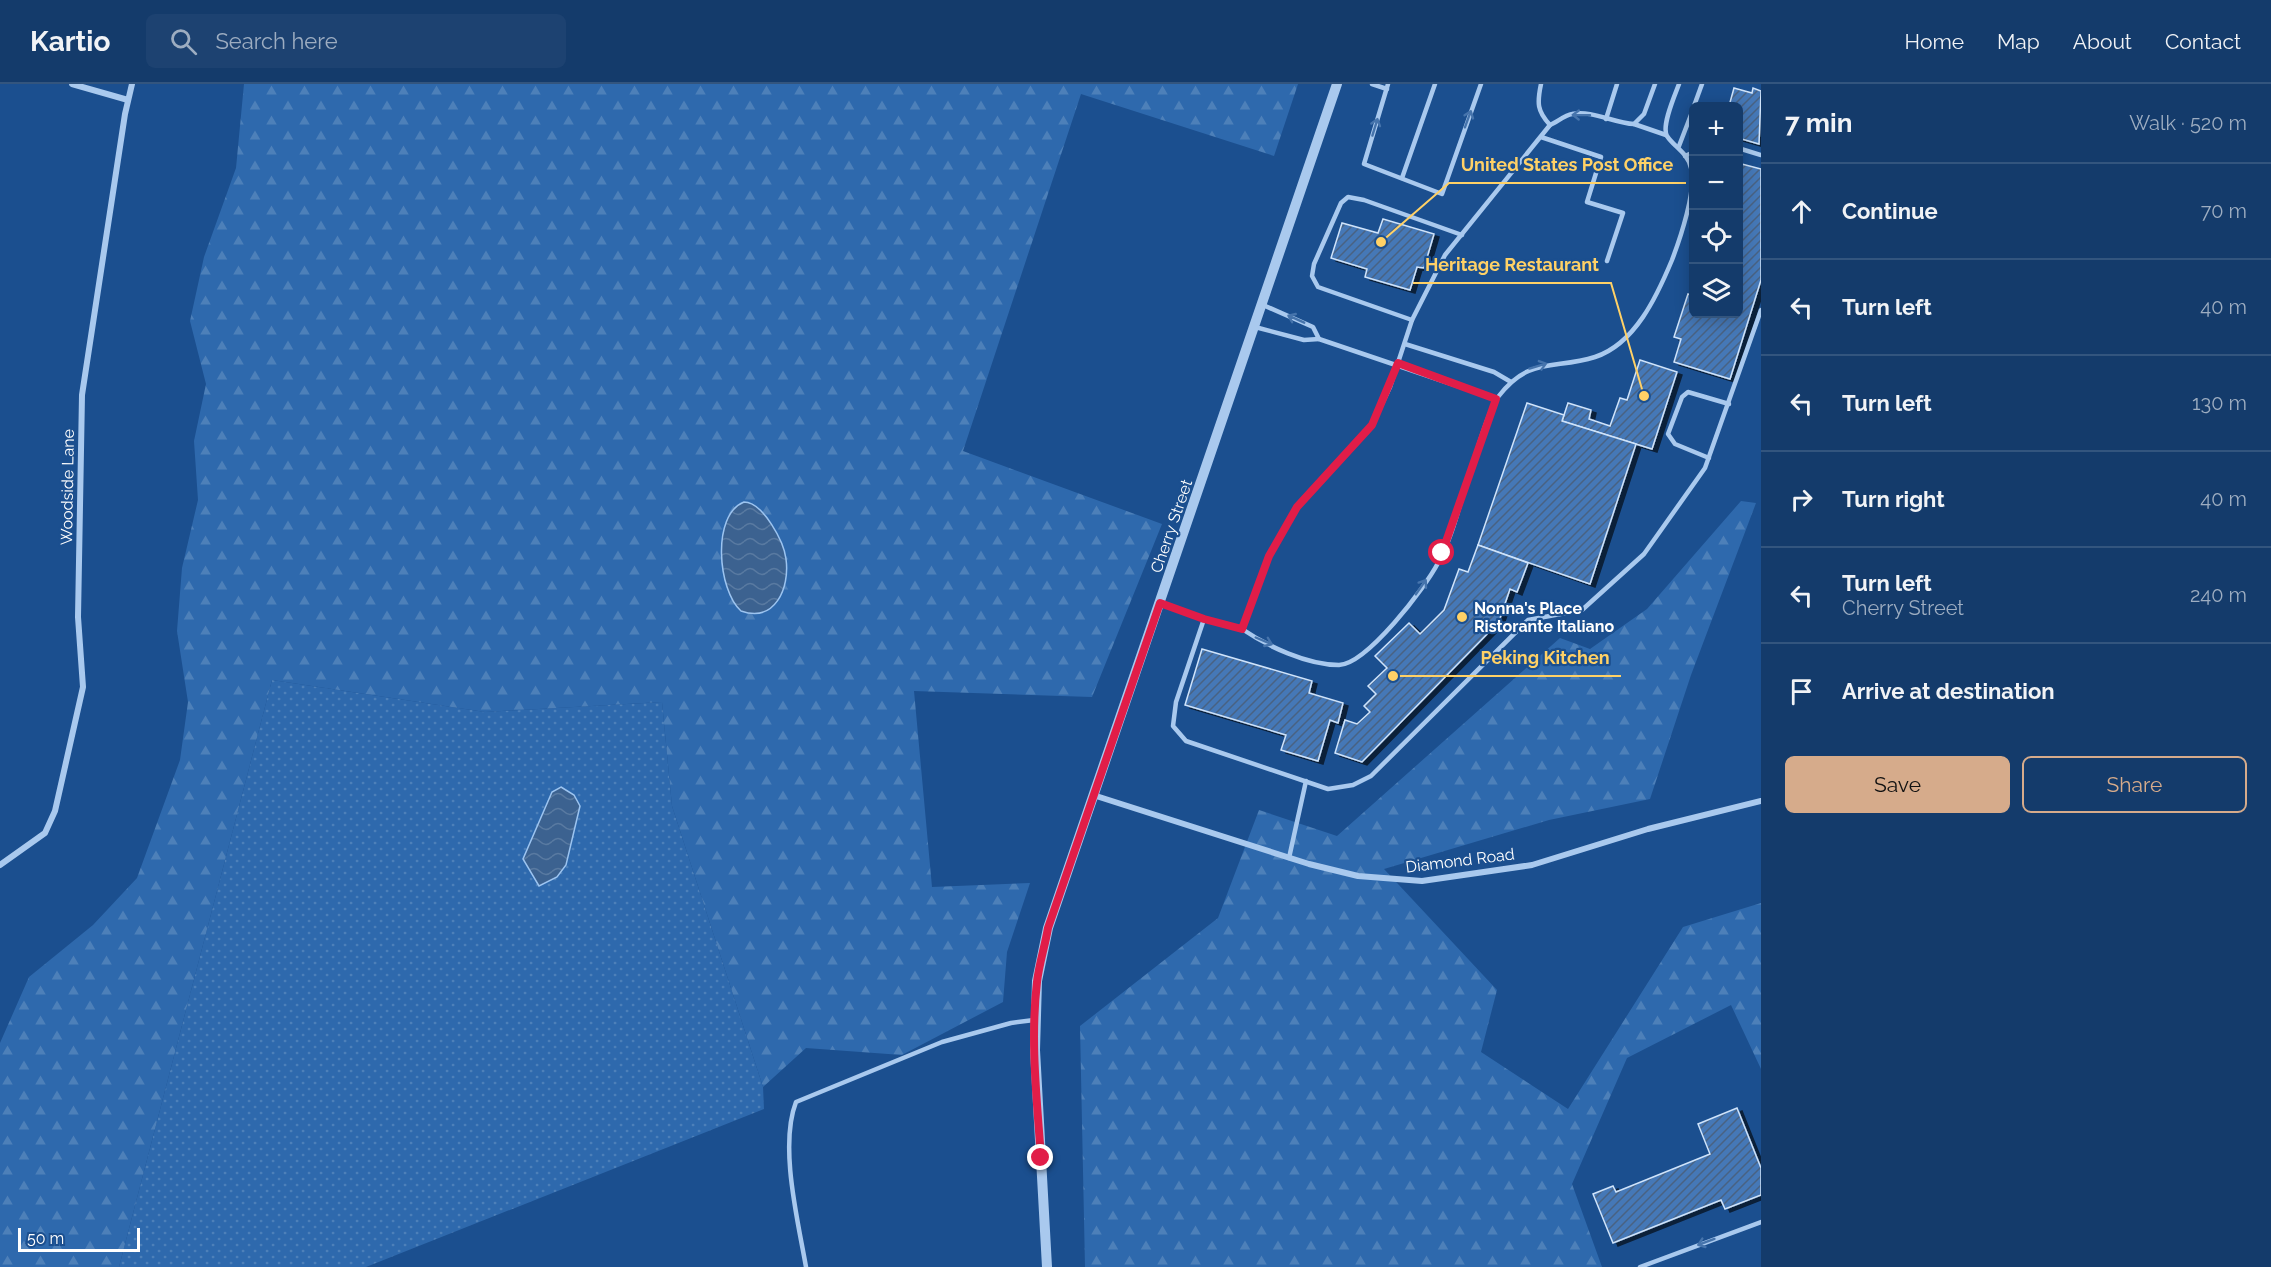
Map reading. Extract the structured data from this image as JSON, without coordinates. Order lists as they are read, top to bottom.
{
  "streets": {
    "street": ["Woodside Lane", "Cherry Street", "Diamond Road"]
  },
  "crossings": [
    ["Cherry Street", "Diamond Road"]
  ],
  "places": [
    "United States Post Office",
    "Heritage Restaurant",
    "Nonna's Place Ristorante Italiano",
    "Peking Kitchen"
  ],
  "scale_bar": "50 m",
  "page": {
    "header": "Kartio",
    "search": "Search here",
    "nav": [
      "Home",
      "Map",
      "About",
      "Contact"
    ],
    "heading": ["7 min", "Walk · 520 m"],
    "map_buttons": ["+", "−"],
    "list": [
      ["Continue", "70 m"],
      ["Turn left", "40 m"],
      ["Turn left", "130 m"],
      ["Turn right", "40 m"],
      ["Turn left", "Cherry Street", "240 m"],
      "Arrive at destination"
    ],
    "buttons": ["Save", "Share"],
    "scale": "50 m"
  }
}
